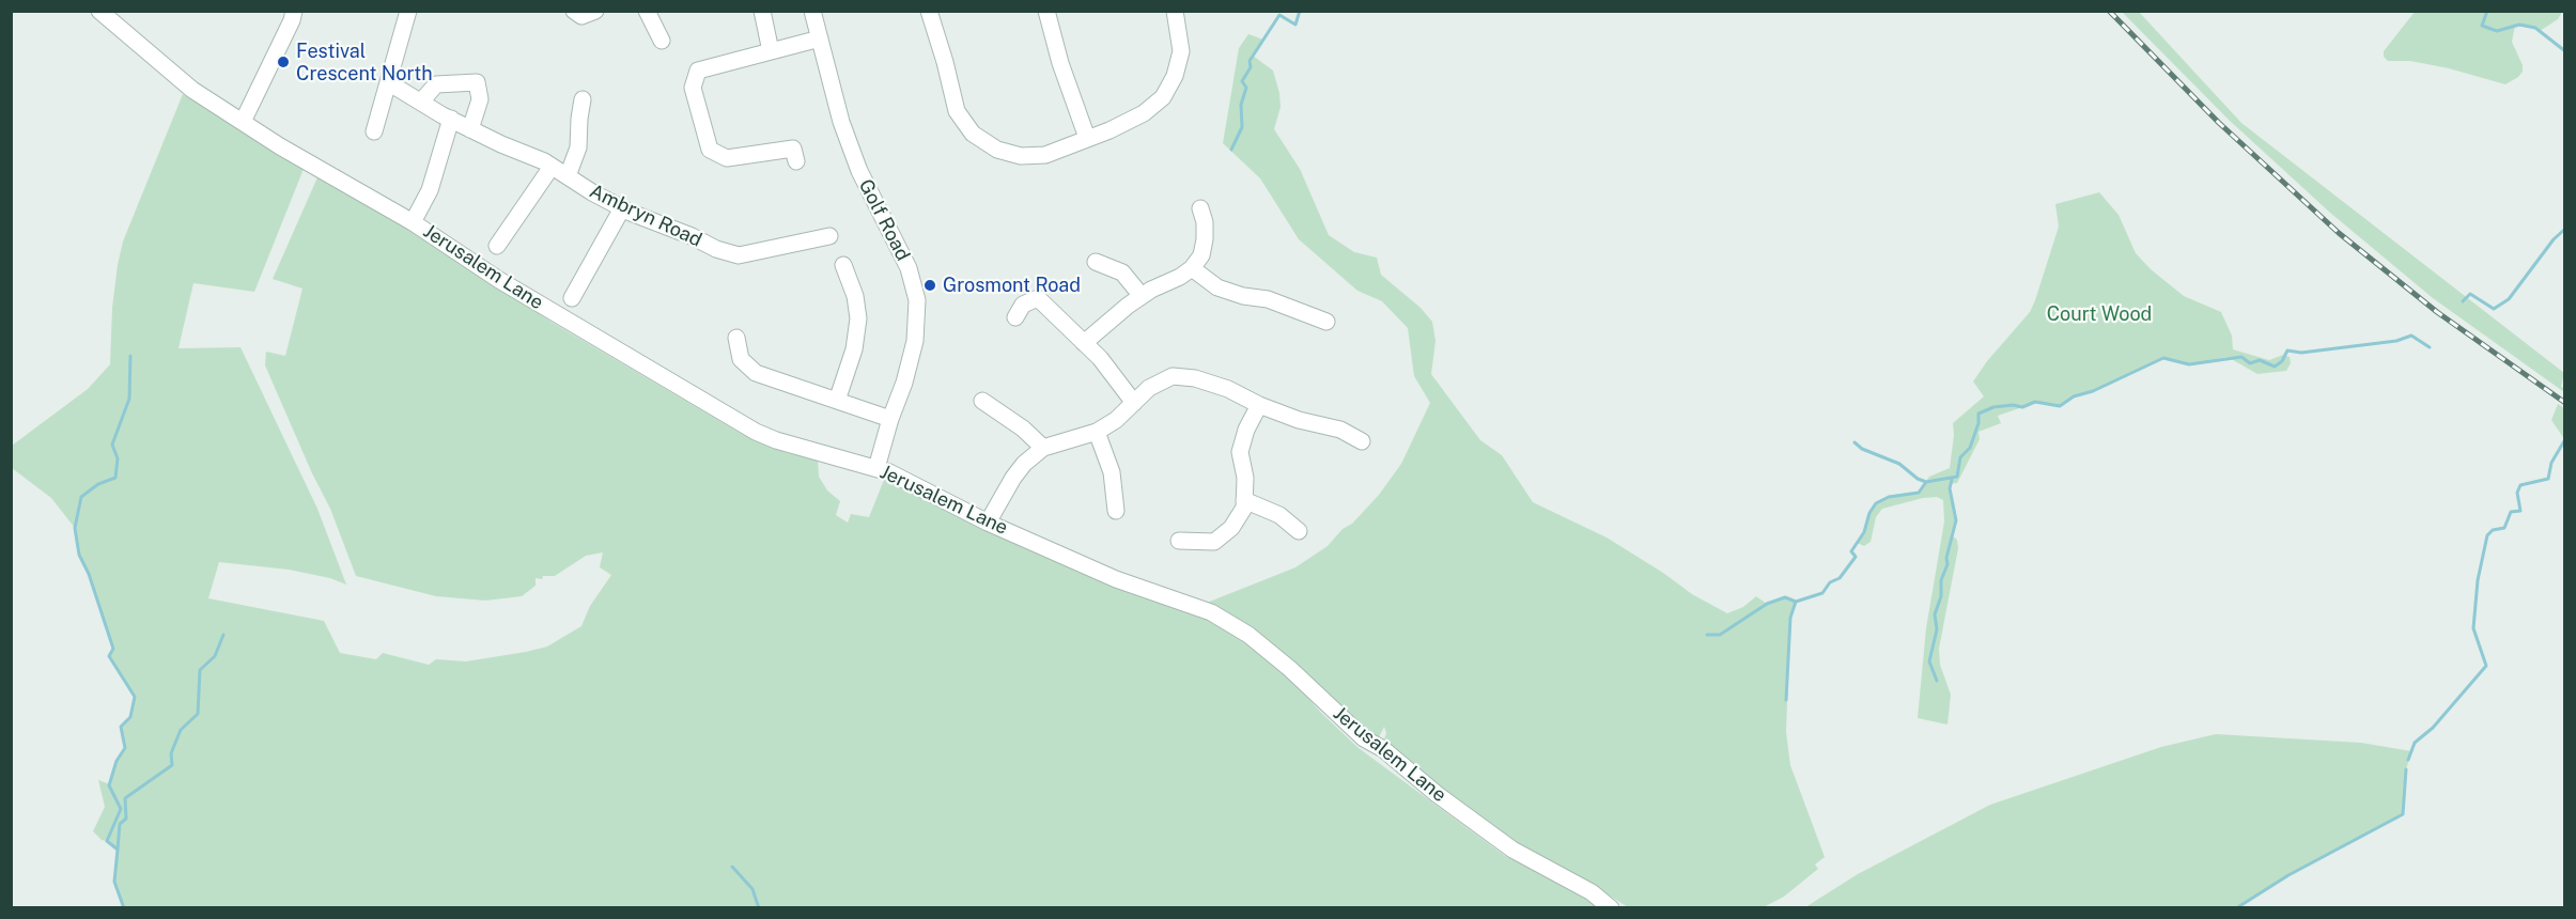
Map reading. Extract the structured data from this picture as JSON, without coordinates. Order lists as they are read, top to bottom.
{
  "streets": {
    "street": ["Ambryn Road", "Golf Road", "Jerusalem Lane"]
  },
  "crossings": [
    ["Golf Road", "Jerusalem Lane"]
  ],
  "parks": ["Court Wood"],
  "places": ["Festival Crescent North", "Grosmont Road"]
}
